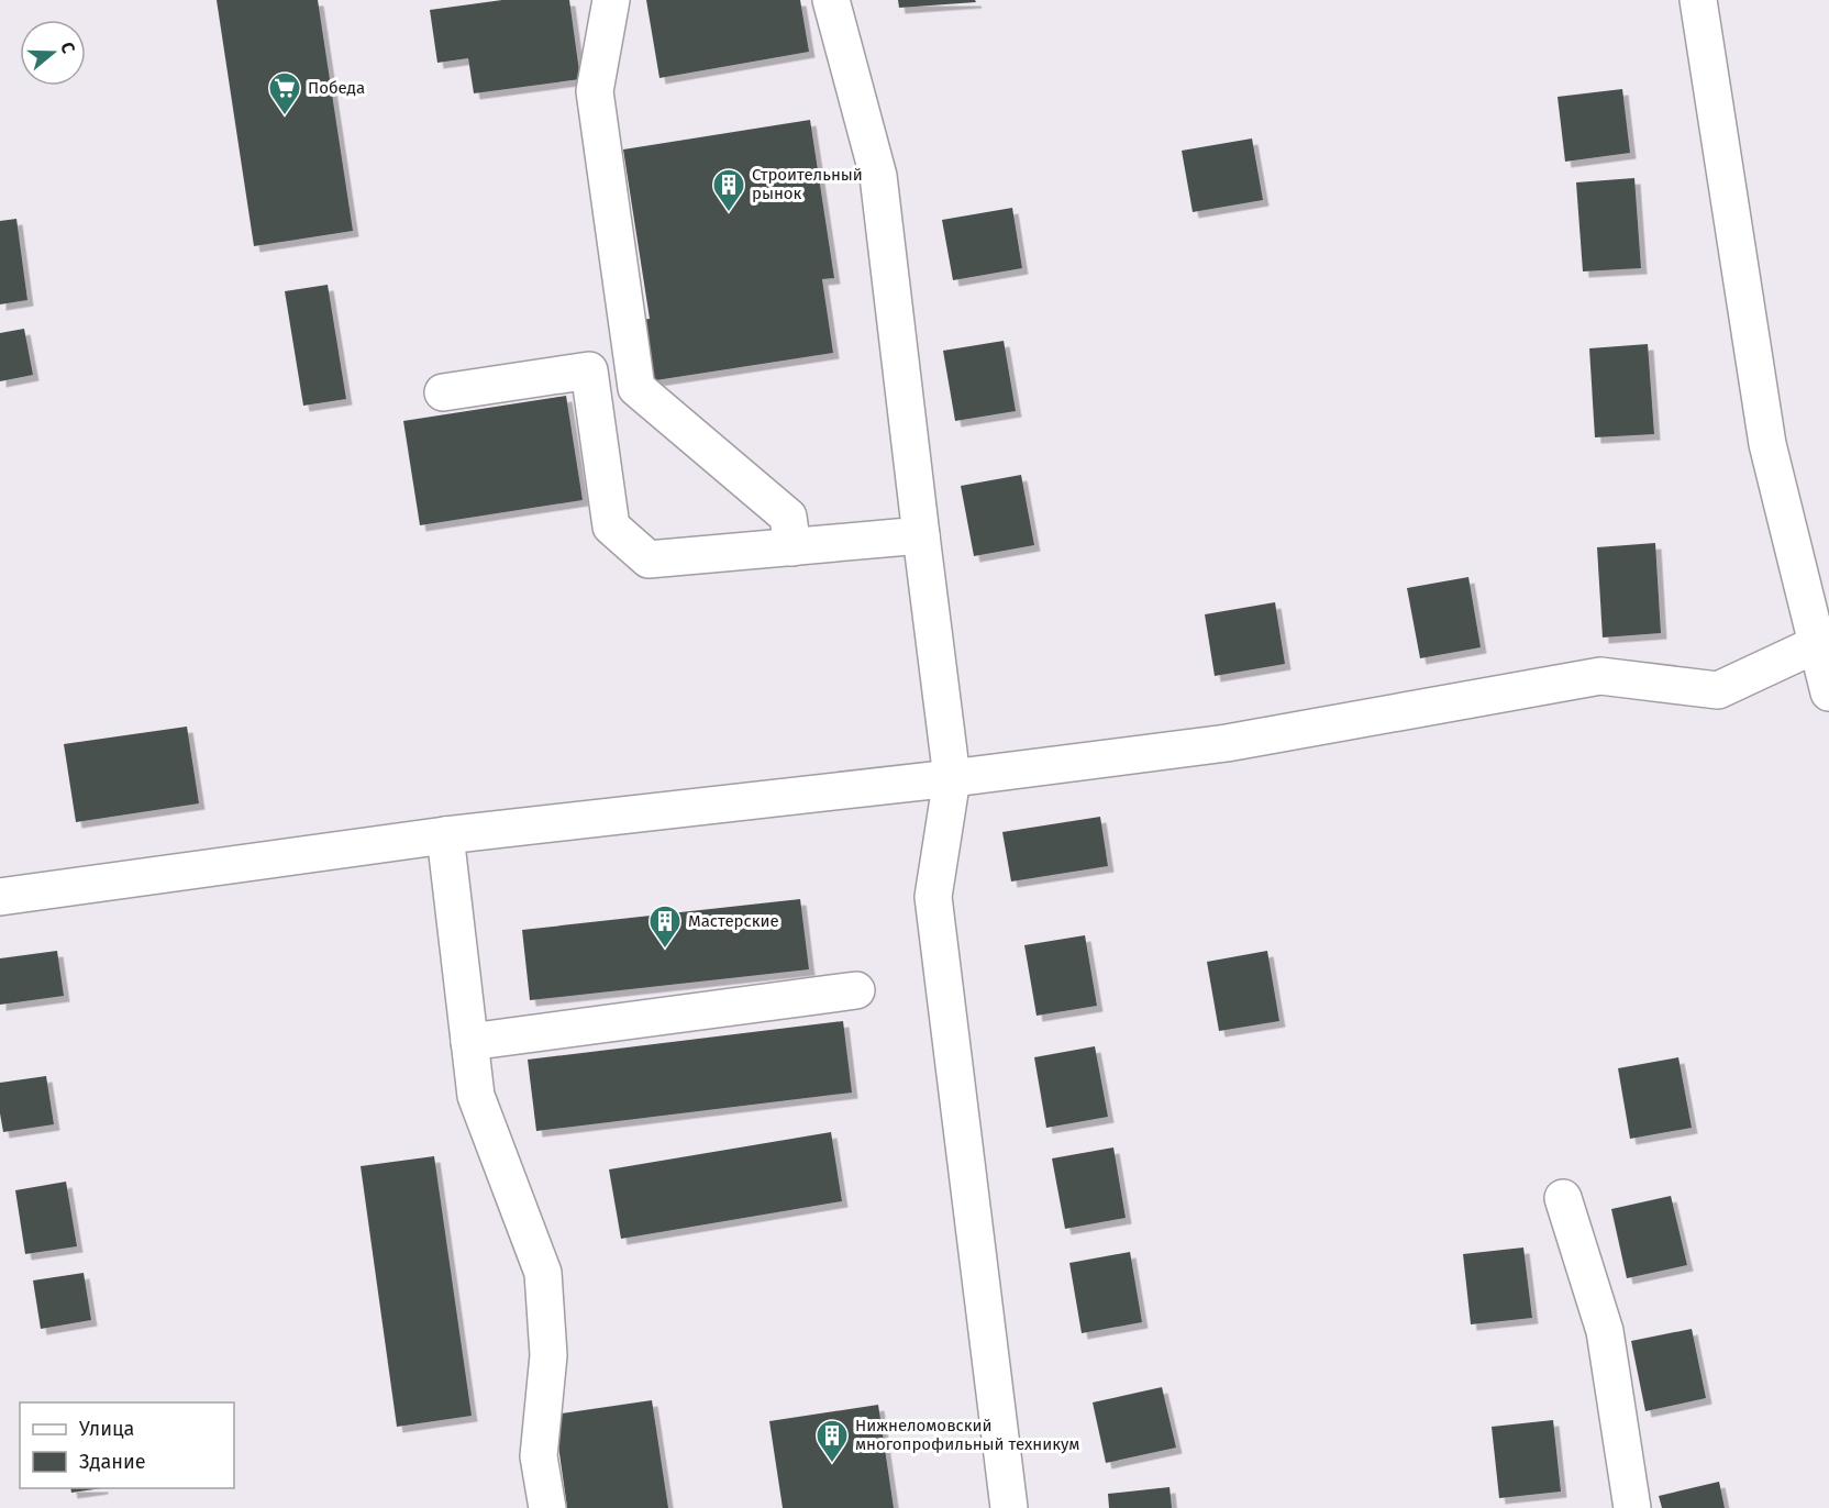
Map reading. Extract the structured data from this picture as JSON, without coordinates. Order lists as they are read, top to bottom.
{
  "places": {
    "supermarket": ["Победа"],
    "building": ["Строительный рынок", "Мастерские", "Нижнеломовский многопрофильный техникум"]
  },
  "legend": ["Улица", "Здание"],
  "north": "right"
}
